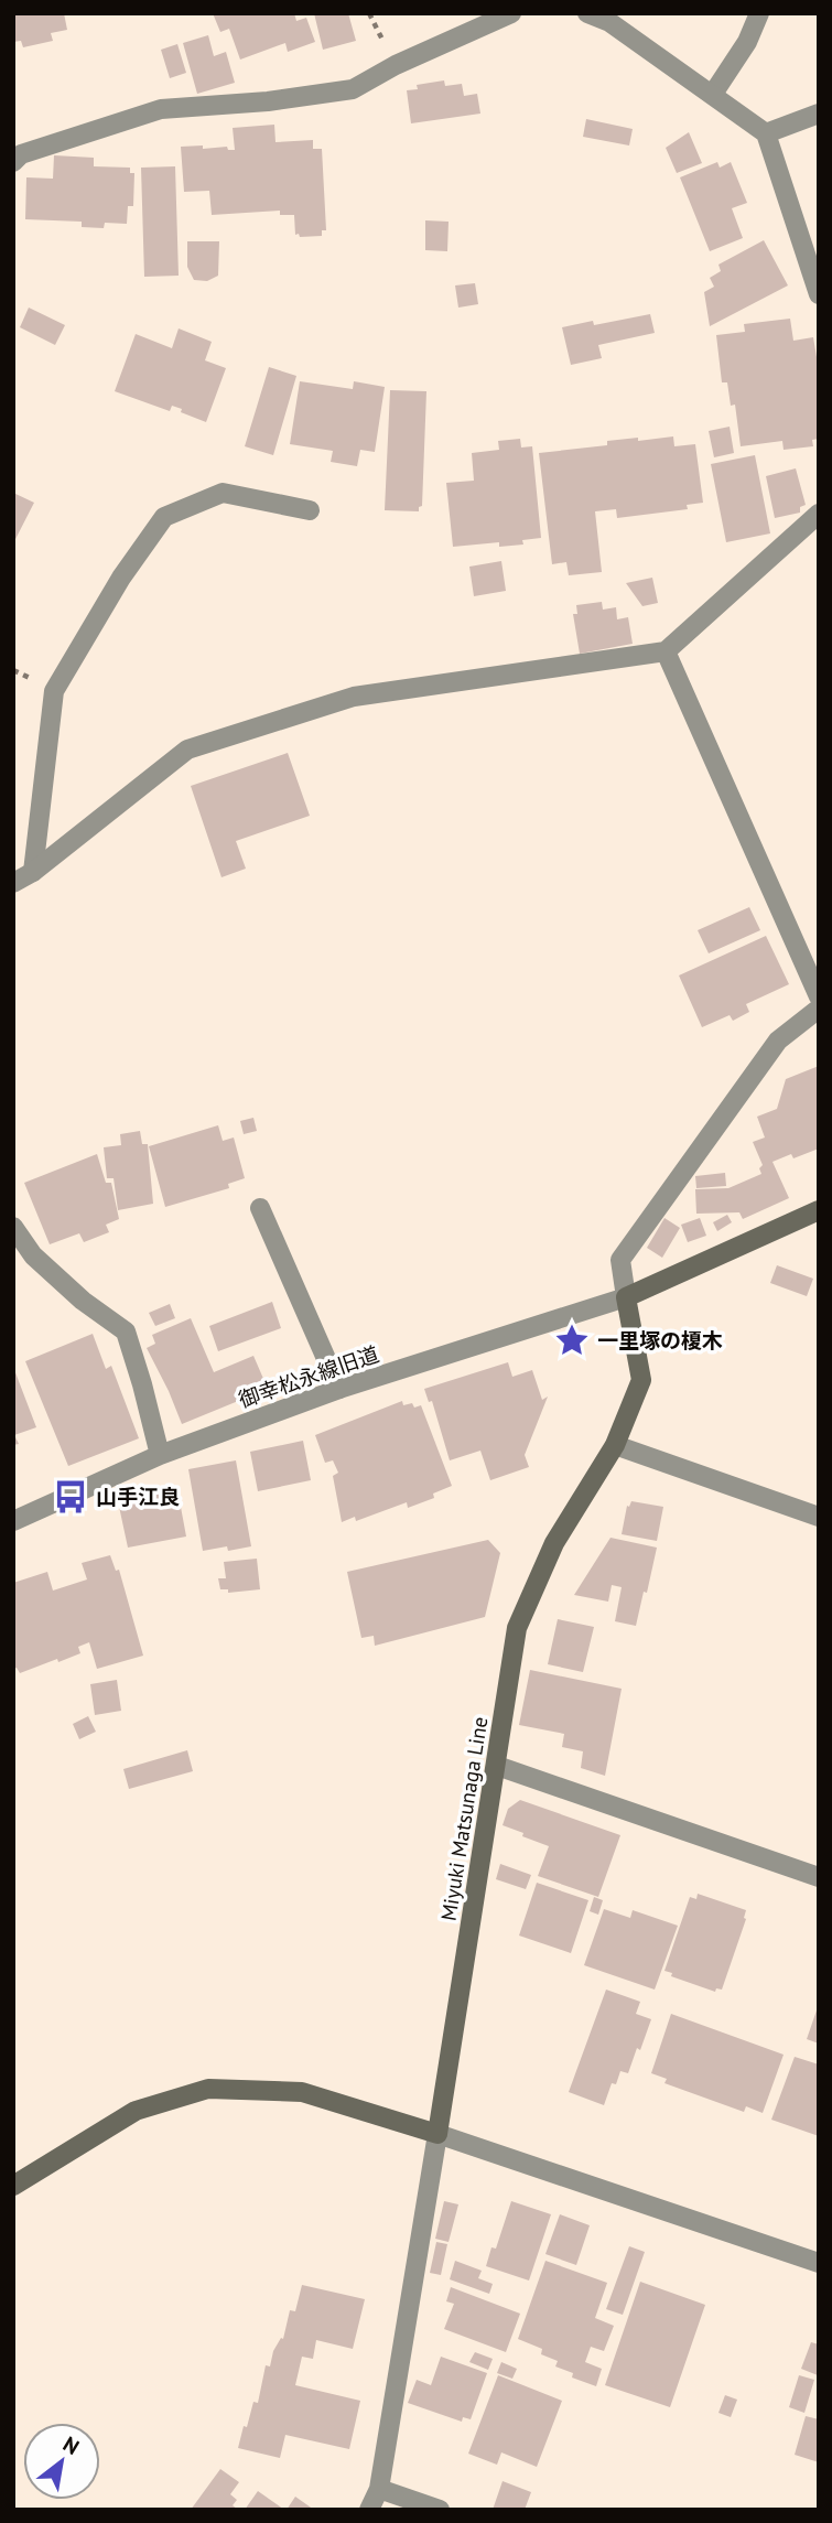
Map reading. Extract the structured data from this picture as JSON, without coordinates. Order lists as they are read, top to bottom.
{
  "streets": {
    "main road": ["Miyuki Matsunaga Line"],
    "street": ["御幸松永線旧道"]
  },
  "crossings": [
    ["御幸松永線旧道", "Miyuki Matsunaga Line"]
  ],
  "places": {
    "place": ["一里塚の榎木"],
    "bus stop": ["山手江良"]
  },
  "north": "top right"
}
